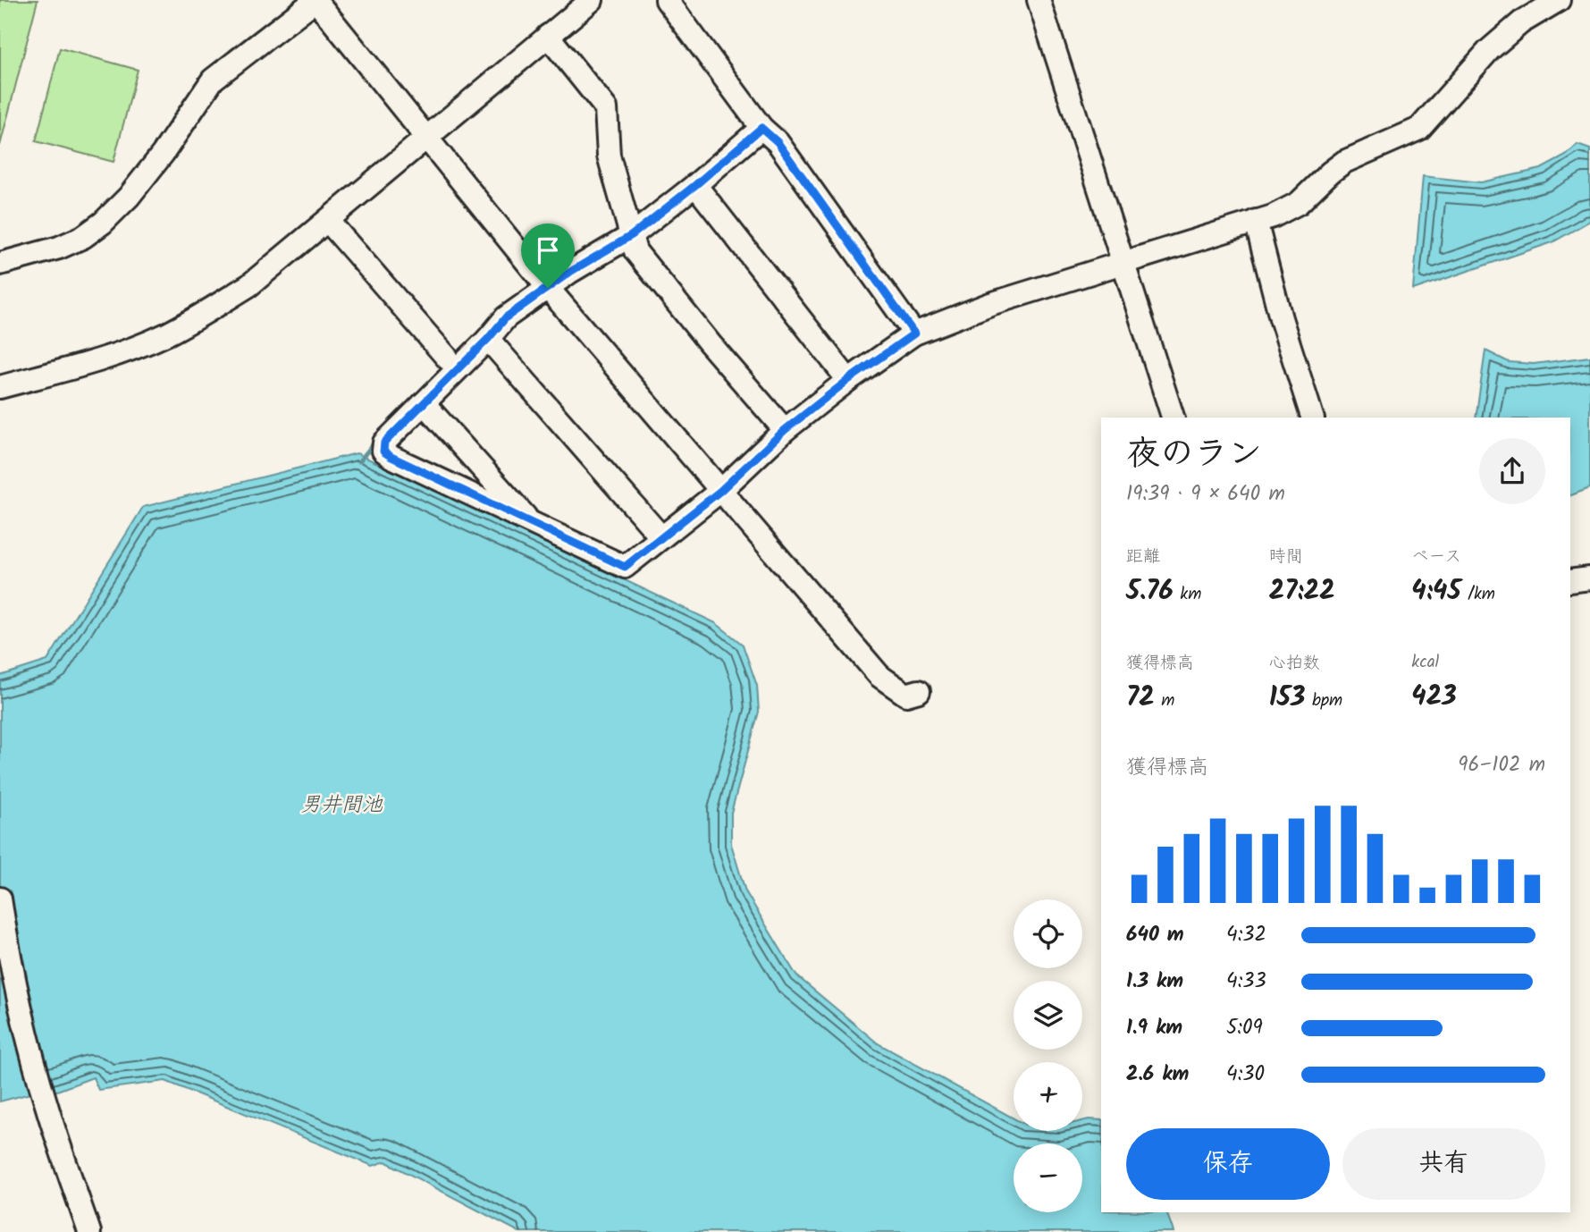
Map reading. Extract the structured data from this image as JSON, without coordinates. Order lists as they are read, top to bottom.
{
  "water": ["男井間池"],
  "page": {
    "heading": ["夜のラン", "19:39 · 9 × 640 m"],
    "stats": [
      ["距離", "5.76 km"],
      ["時間", "27:22"],
      ["ペース", "4:45 /km"],
      ["獲得標高", "72 m"],
      ["心拍数", "153 bpm"],
      ["kcal", "423"]
    ],
    "chart": ["獲得標高", "96–102 m"],
    "map_buttons": ["+", "−"],
    "list": [
      {
        "name": "640 m",
        "note": "4:32"
      },
      {
        "name": "1.3 km",
        "note": "4:33"
      },
      {
        "name": "1.9 km",
        "note": "5:09"
      },
      {
        "name": "2.6 km",
        "note": "4:30"
      }
    ],
    "buttons": ["保存", "共有"]
  }
}
